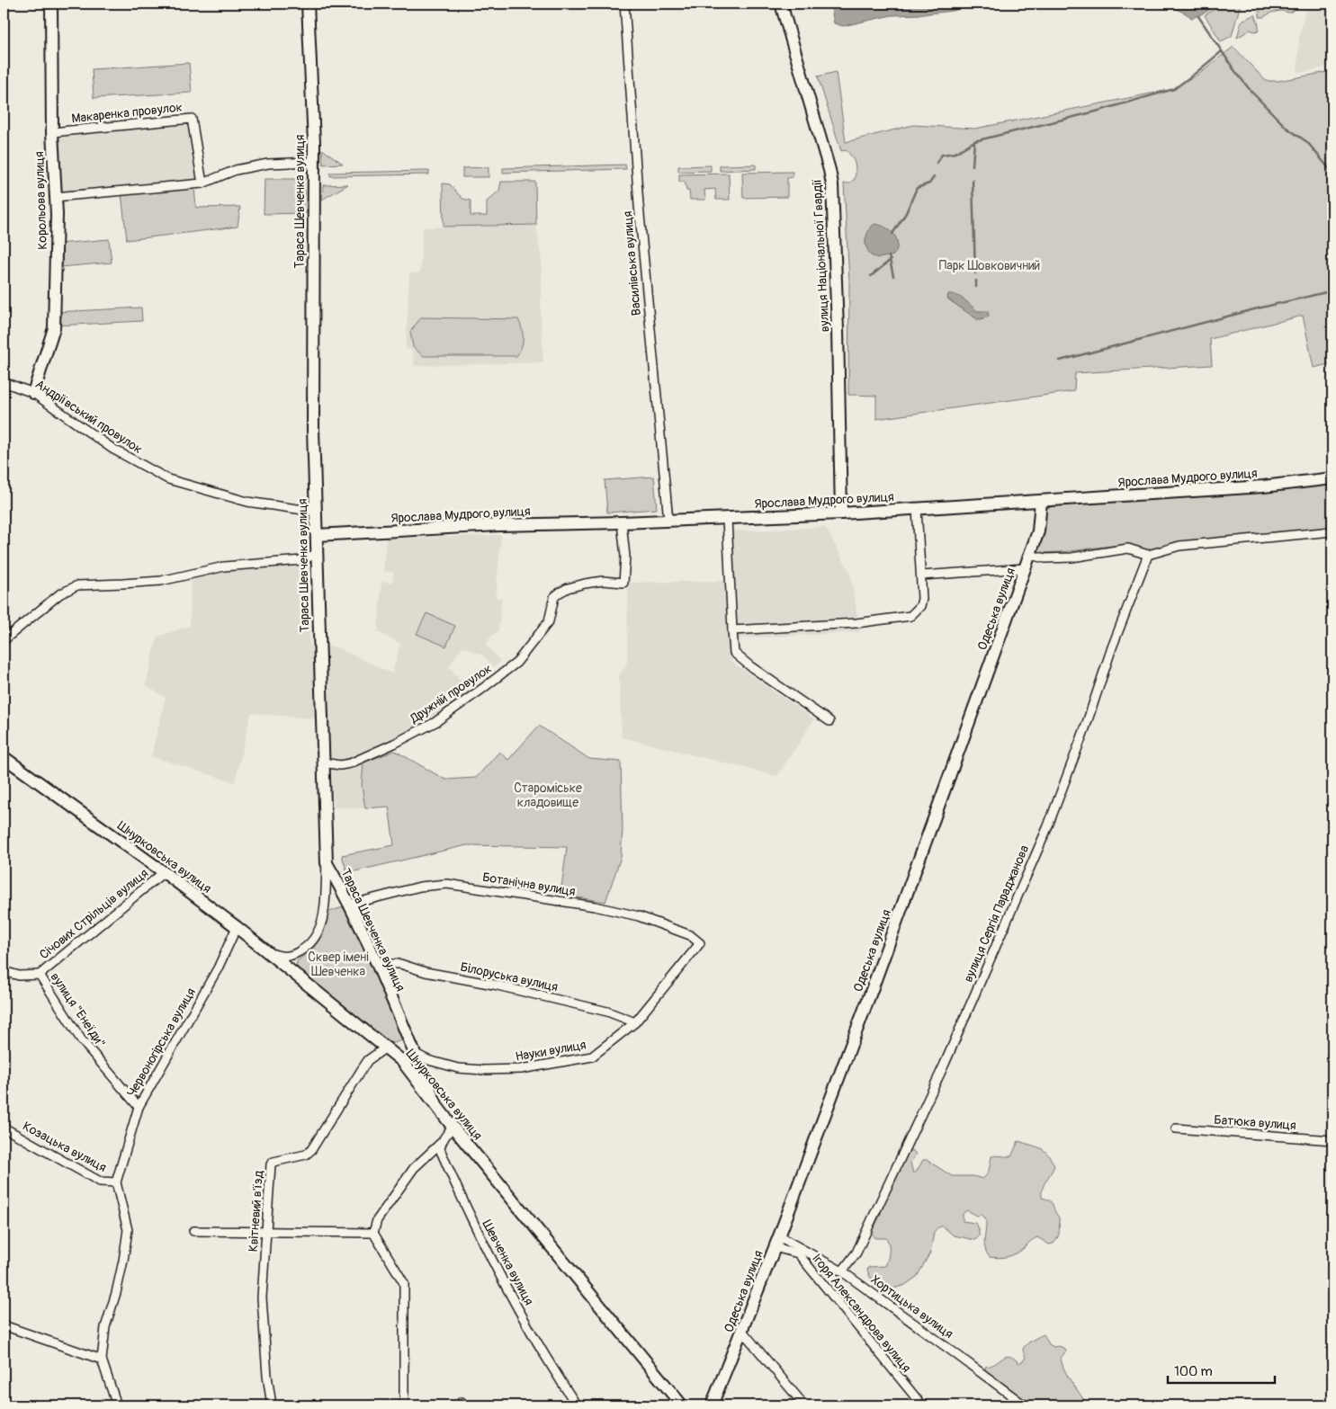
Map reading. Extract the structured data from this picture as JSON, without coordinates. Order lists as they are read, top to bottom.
{
  "streets": {
    "street": [
      "Макаренка провулок",
      "Корольова вулиця",
      "Тараса Шевченка вулиця",
      "вулиця Національної Гвардії",
      "Василівська вулиця",
      "Андріївський провулок",
      "Ярослава Мудрого вулиця",
      "Одеська вулиця",
      "Дружній провулок",
      "Шнурковська вулиця",
      "Ботанічна вулиця",
      "Січових Стрільців вулиця",
      "вулиця Сергія Параджанова",
      "Білоруська вулиця",
      "вулиця \"Енеїди\"",
      "Червоногірська вулиця",
      "Науки вулиця",
      "Батюка вулиця",
      "Козацька вулиця",
      "Квітневий в'їзд",
      "Шевченка вулиця",
      "Хортицька вулиця",
      "Ігоря Александрова вулиця"
    ]
  },
  "crossings": [
    ["Макаренка провулок", "Корольова вулиця"],
    ["Корольова вулиця", "Андріївський провулок"],
    ["Тараса Шевченка вулиця", "Андріївський провулок"],
    ["Тараса Шевченка вулиця", "Ярослава Мудрого вулиця"],
    ["Тараса Шевченка вулиця", "Дружній провулок"],
    ["Тараса Шевченка вулиця", "Шнурковська вулиця"],
    ["Тараса Шевченка вулиця", "Ботанічна вулиця"],
    ["Тараса Шевченка вулиця", "Білоруська вулиця"],
    ["Тараса Шевченка вулиця", "Науки вулиця"],
    ["вулиця Національної Гвардії", "Ярослава Мудрого вулиця"],
    ["Василівська вулиця", "Ярослава Мудрого вулиця"],
    ["Ярослава Мудрого вулиця", "Одеська вулиця"],
    ["Ярослава Мудрого вулиця", "Дружній провулок"],
    ["Одеська вулиця", "Хортицька вулиця"],
    ["Одеська вулиця", "Ігоря Александрова вулиця"],
    ["Шнурковська вулиця", "Січових Стрільців вулиця"],
    ["Шнурковська вулиця", "Червоногірська вулиця"],
    ["Шнурковська вулиця", "Квітневий в'їзд"],
    ["Ботанічна вулиця", "Науки вулиця"],
    ["Січових Стрільців вулиця", "вулиця \"Енеїди\""],
    ["вулиця Сергія Параджанова", "Хортицька вулиця"],
    ["Білоруська вулиця", "Науки вулиця"],
    ["вулиця \"Енеїди\"", "Червоногірська вулиця"],
    ["Червоногірська вулиця", "Козацька вулиця"],
    ["Хортицька вулиця", "Ігоря Александрова вулиця"]
  ],
  "parks": ["Парк Шовковичний", "Староміське кладовище", "Сквер імені Шевченка"],
  "scale_bar": "100 m"
}
